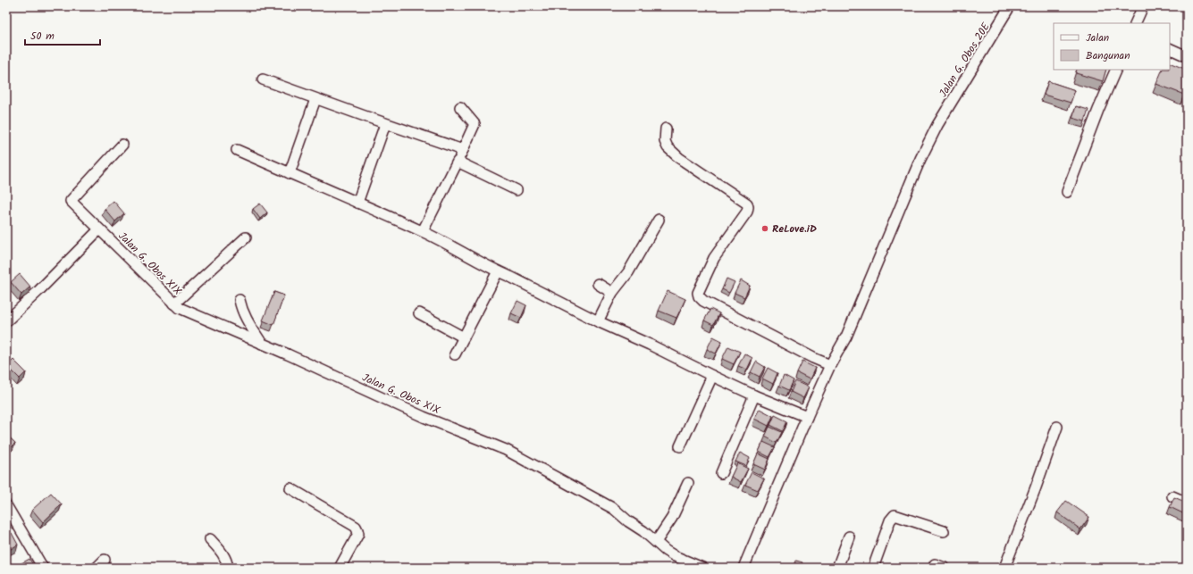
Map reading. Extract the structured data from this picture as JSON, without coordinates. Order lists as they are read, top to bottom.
{
  "streets": {
    "street": ["Jalan G. Obos 20E", "Jalan G. Obos XIX"]
  },
  "places": ["ReLove.iD"],
  "legend": ["Jalan", "Bangunan"],
  "scale_bar": "50 m"
}
